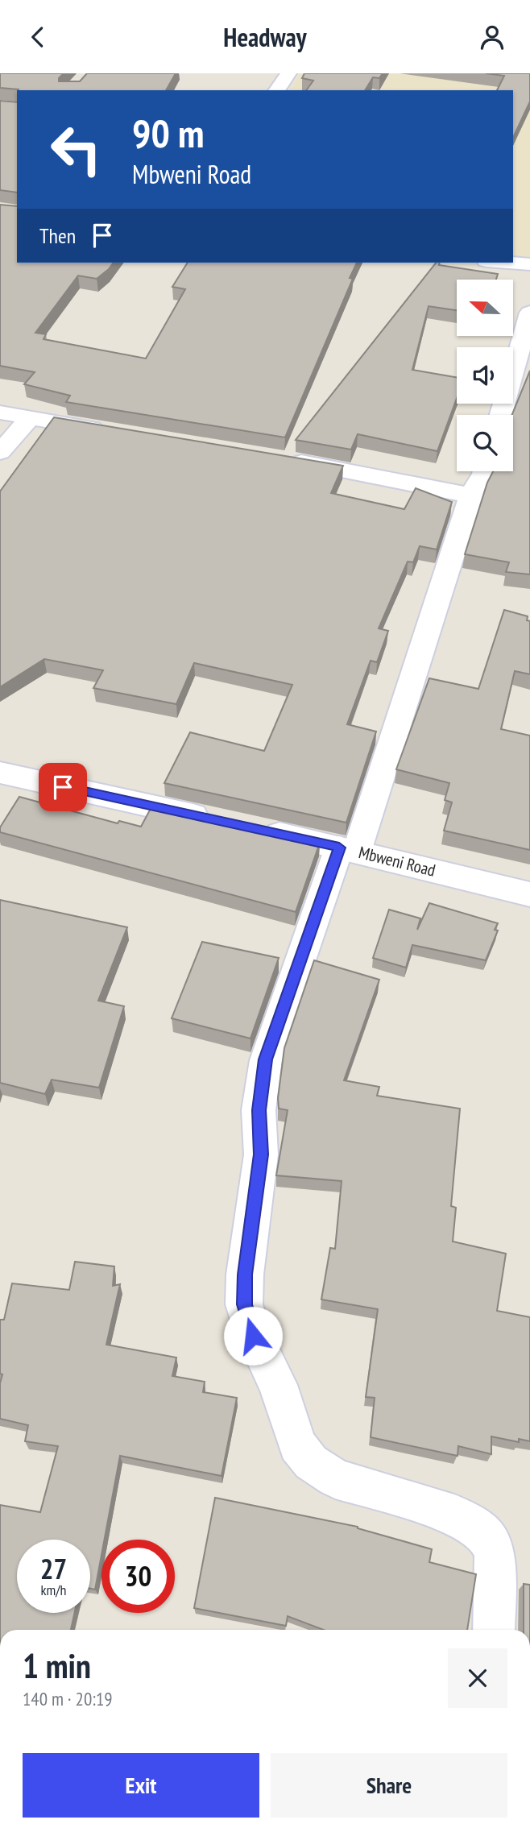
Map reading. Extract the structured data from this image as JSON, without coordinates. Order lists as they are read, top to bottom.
{
  "streets": {
    "street": ["Mbweni Road"]
  },
  "north": "left",
  "page": {
    "header": "Headway",
    "turn": ["90 m", "Mbweni Road"],
    "then": "Then",
    "speed": "27 km/h",
    "limit": "30",
    "heading": ["1 min", "140 m · 20:19"],
    "buttons": ["Exit", "Share"]
  }
}
